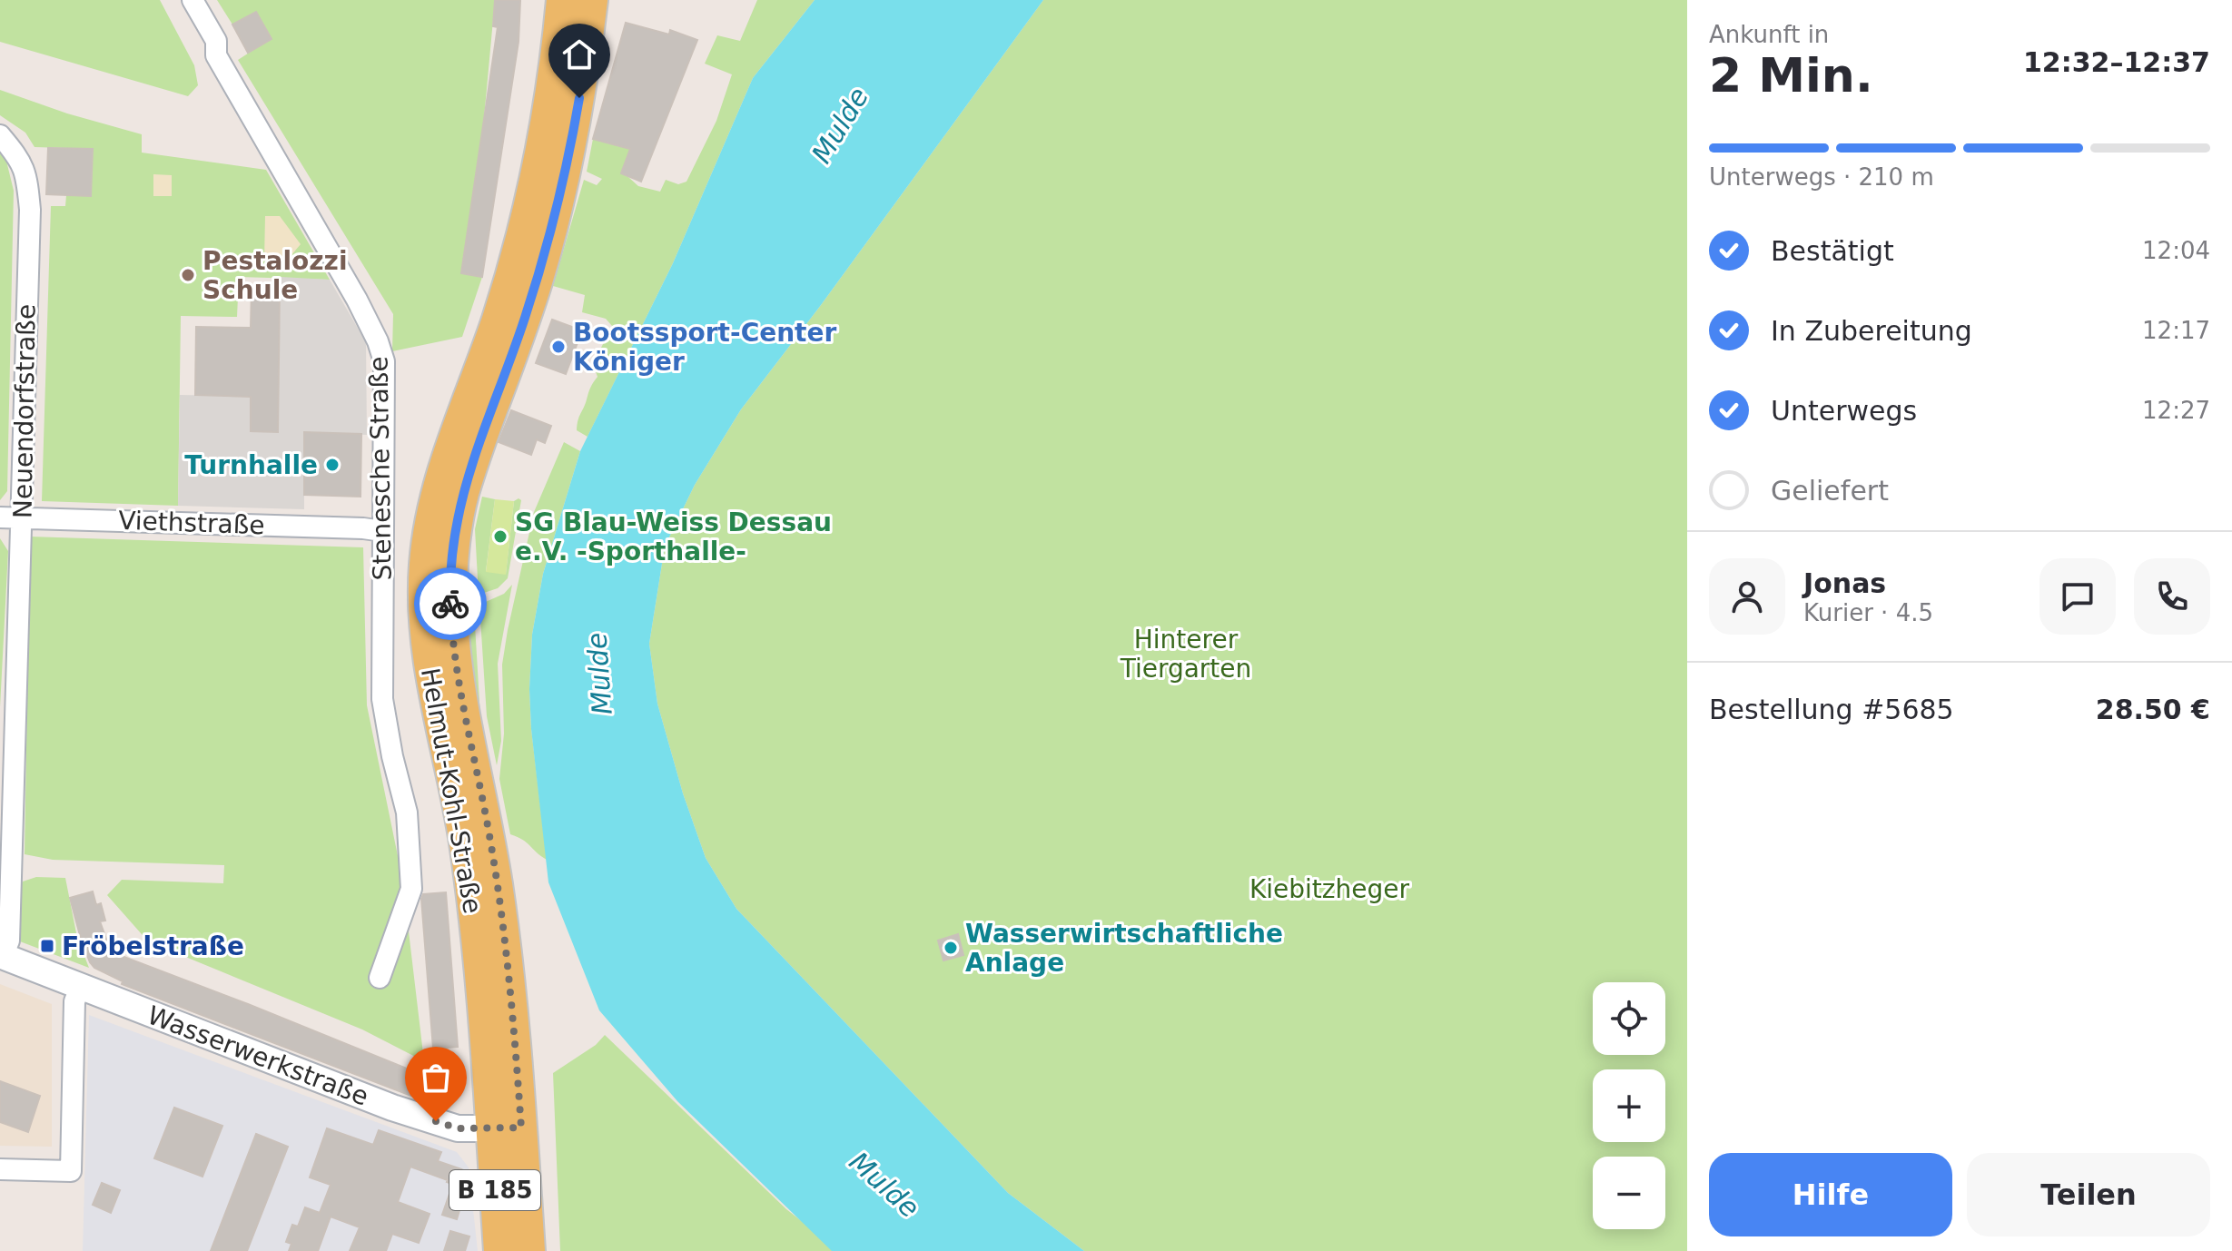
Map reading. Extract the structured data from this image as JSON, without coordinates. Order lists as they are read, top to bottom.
{
  "streets": {
    "main road": ["Helmut-Kohl-Straße", "B 185"],
    "street": [
      "Neuendorfstraße",
      "Stenesche Straße",
      "Viethstraße",
      "Wasserwerkstraße"
    ]
  },
  "crossings": [
    ["Neuendorfstraße", "Viethstraße"],
    ["Neuendorfstraße", "Wasserwerkstraße"],
    ["Stenesche Straße", "Viethstraße"],
    ["Helmut-Kohl-Straße", "Wasserwerkstraße"]
  ],
  "water": ["Mulde"],
  "parks": ["Hinterer Tiergarten", "Kiebitzheger"],
  "places": {
    "other": [
      "Pestalozzi Schule",
      "Bootssport-Center Königer",
      "Turnhalle",
      "SG Blau-Weiss Dessau e.V. -Sporthalle-",
      "Wasserwirtschaftliche Anlage"
    ],
    "transit": ["Fröbelstraße"]
  },
  "page": {
    "heading": ["2 Min.", "Ankunft in", "12:32–12:37"],
    "panel": [
      "Jonas",
      "Kurier · 4.5",
      "Bestellung #5685",
      "28.50 €"
    ],
    "bar": "Unterwegs · 210 m",
    "list": [
      ["Bestätigt", "12:04"],
      ["In Zubereitung", "12:17"],
      ["Unterwegs", "12:27"],
      "Geliefert"
    ],
    "map_buttons": ["+", "−"],
    "buttons": ["Hilfe", "Teilen"]
  }
}
